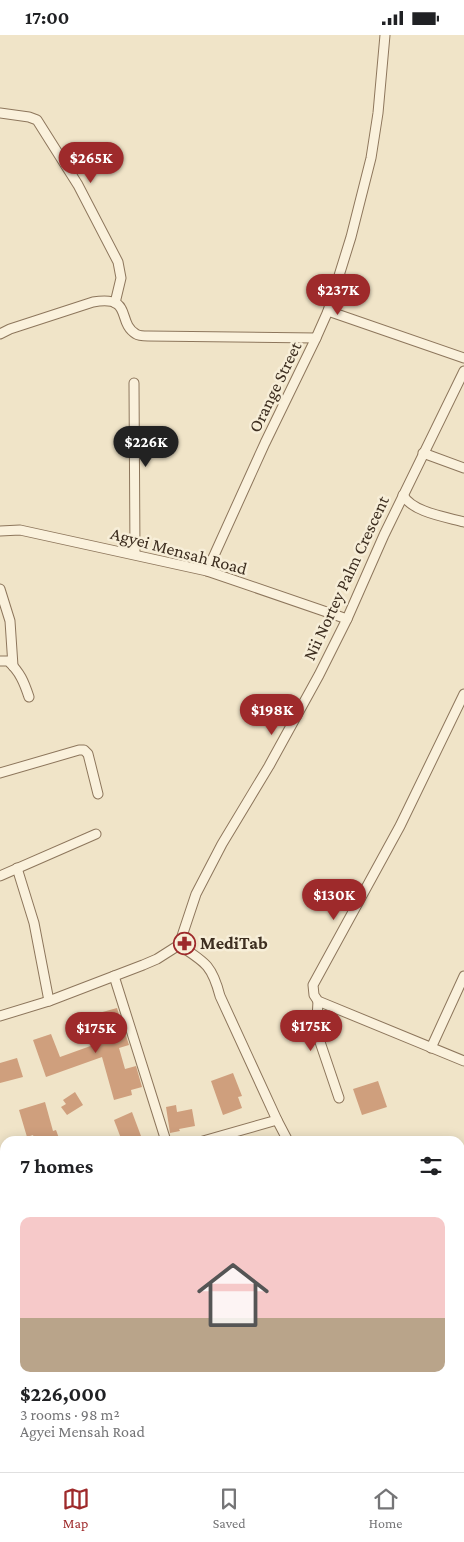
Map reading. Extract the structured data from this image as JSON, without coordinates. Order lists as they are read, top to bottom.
{
  "streets": {
    "street": ["Orange Street", "Agyei Mensah Road", "Nii Nortey Palm Crescent"]
  },
  "crossings": [
    ["Orange Street", "Agyei Mensah Road"],
    ["Agyei Mensah Road", "Nii Nortey Palm Crescent"]
  ],
  "places": {
    "pharmacy": ["MediTab"]
  },
  "page": {
    "status": "17:00",
    "price": [
      "$265K",
      "$237K",
      "$226K",
      "$198K",
      "$130K",
      "$175K",
      "$175K"
    ],
    "heading": "7 homes",
    "list": [
      {
        "name": "$226,000",
        "note": "3 rooms · 98 m² · Agyei Mensah Road"
      }
    ],
    "tabs": ["Map", "Saved", "Home"]
  }
}
